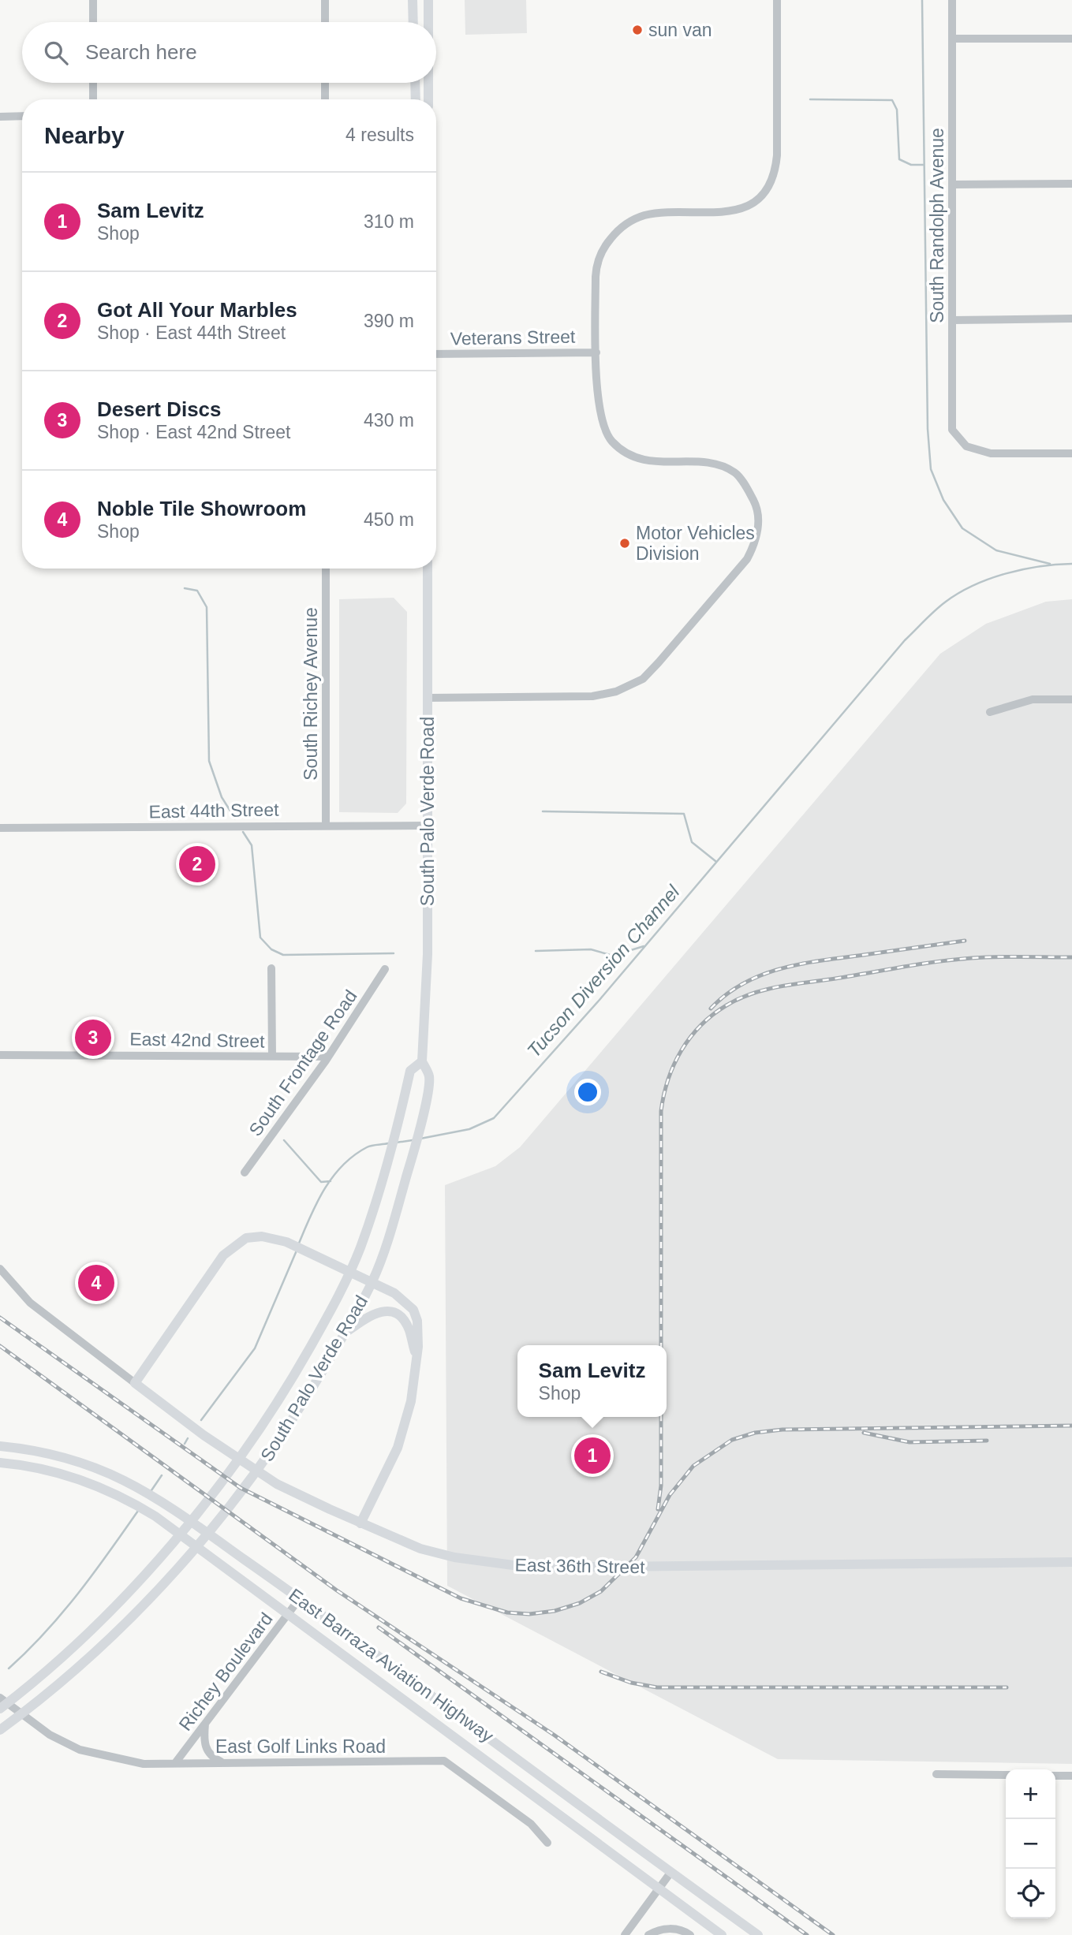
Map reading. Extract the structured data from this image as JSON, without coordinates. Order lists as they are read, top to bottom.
{
  "streets": {
    "main road": ["South Palo Verde Road", "East 36th Street", "East Barraza Aviation Highway"],
    "street": [
      "South Randolph Avenue",
      "Veterans Street",
      "South Richey Avenue",
      "East 44th Street",
      "East 42nd Street",
      "South Frontage Road",
      "Richey Boulevard",
      "East Golf Links Road"
    ]
  },
  "crossings": [
    ["South Richey Avenue", "East 44th Street"],
    ["East 44th Street", "South Palo Verde Road"],
    ["South Palo Verde Road", "East Golf Links Road"],
    ["East 42nd Street", "South Frontage Road"],
    ["East Barraza Aviation Highway", "Richey Boulevard"],
    ["Richey Boulevard", "East Golf Links Road"]
  ],
  "water": ["Tucson Diversion Channel"],
  "places": ["sun van", "Motor Vehicles Division"],
  "page": {
    "search": "Search here",
    "heading": ["Nearby", "4 results"],
    "list": [
      {
        "mark": "1",
        "name": "Sam Levitz",
        "note": "Shop",
        "value": "310 m"
      },
      {
        "mark": "2",
        "name": "Got All Your Marbles",
        "note": "Shop · East 44th Street",
        "value": "390 m"
      },
      {
        "mark": "3",
        "name": "Desert Discs",
        "note": "Shop · East 42nd Street",
        "value": "430 m"
      },
      {
        "mark": "4",
        "name": "Noble Tile Showroom",
        "note": "Shop",
        "value": "450 m"
      }
    ],
    "pins": [
      "2",
      "3",
      "4",
      "1"
    ],
    "popup": ["Sam Levitz", "Shop"],
    "map_buttons": ["+", "−"]
  }
}
